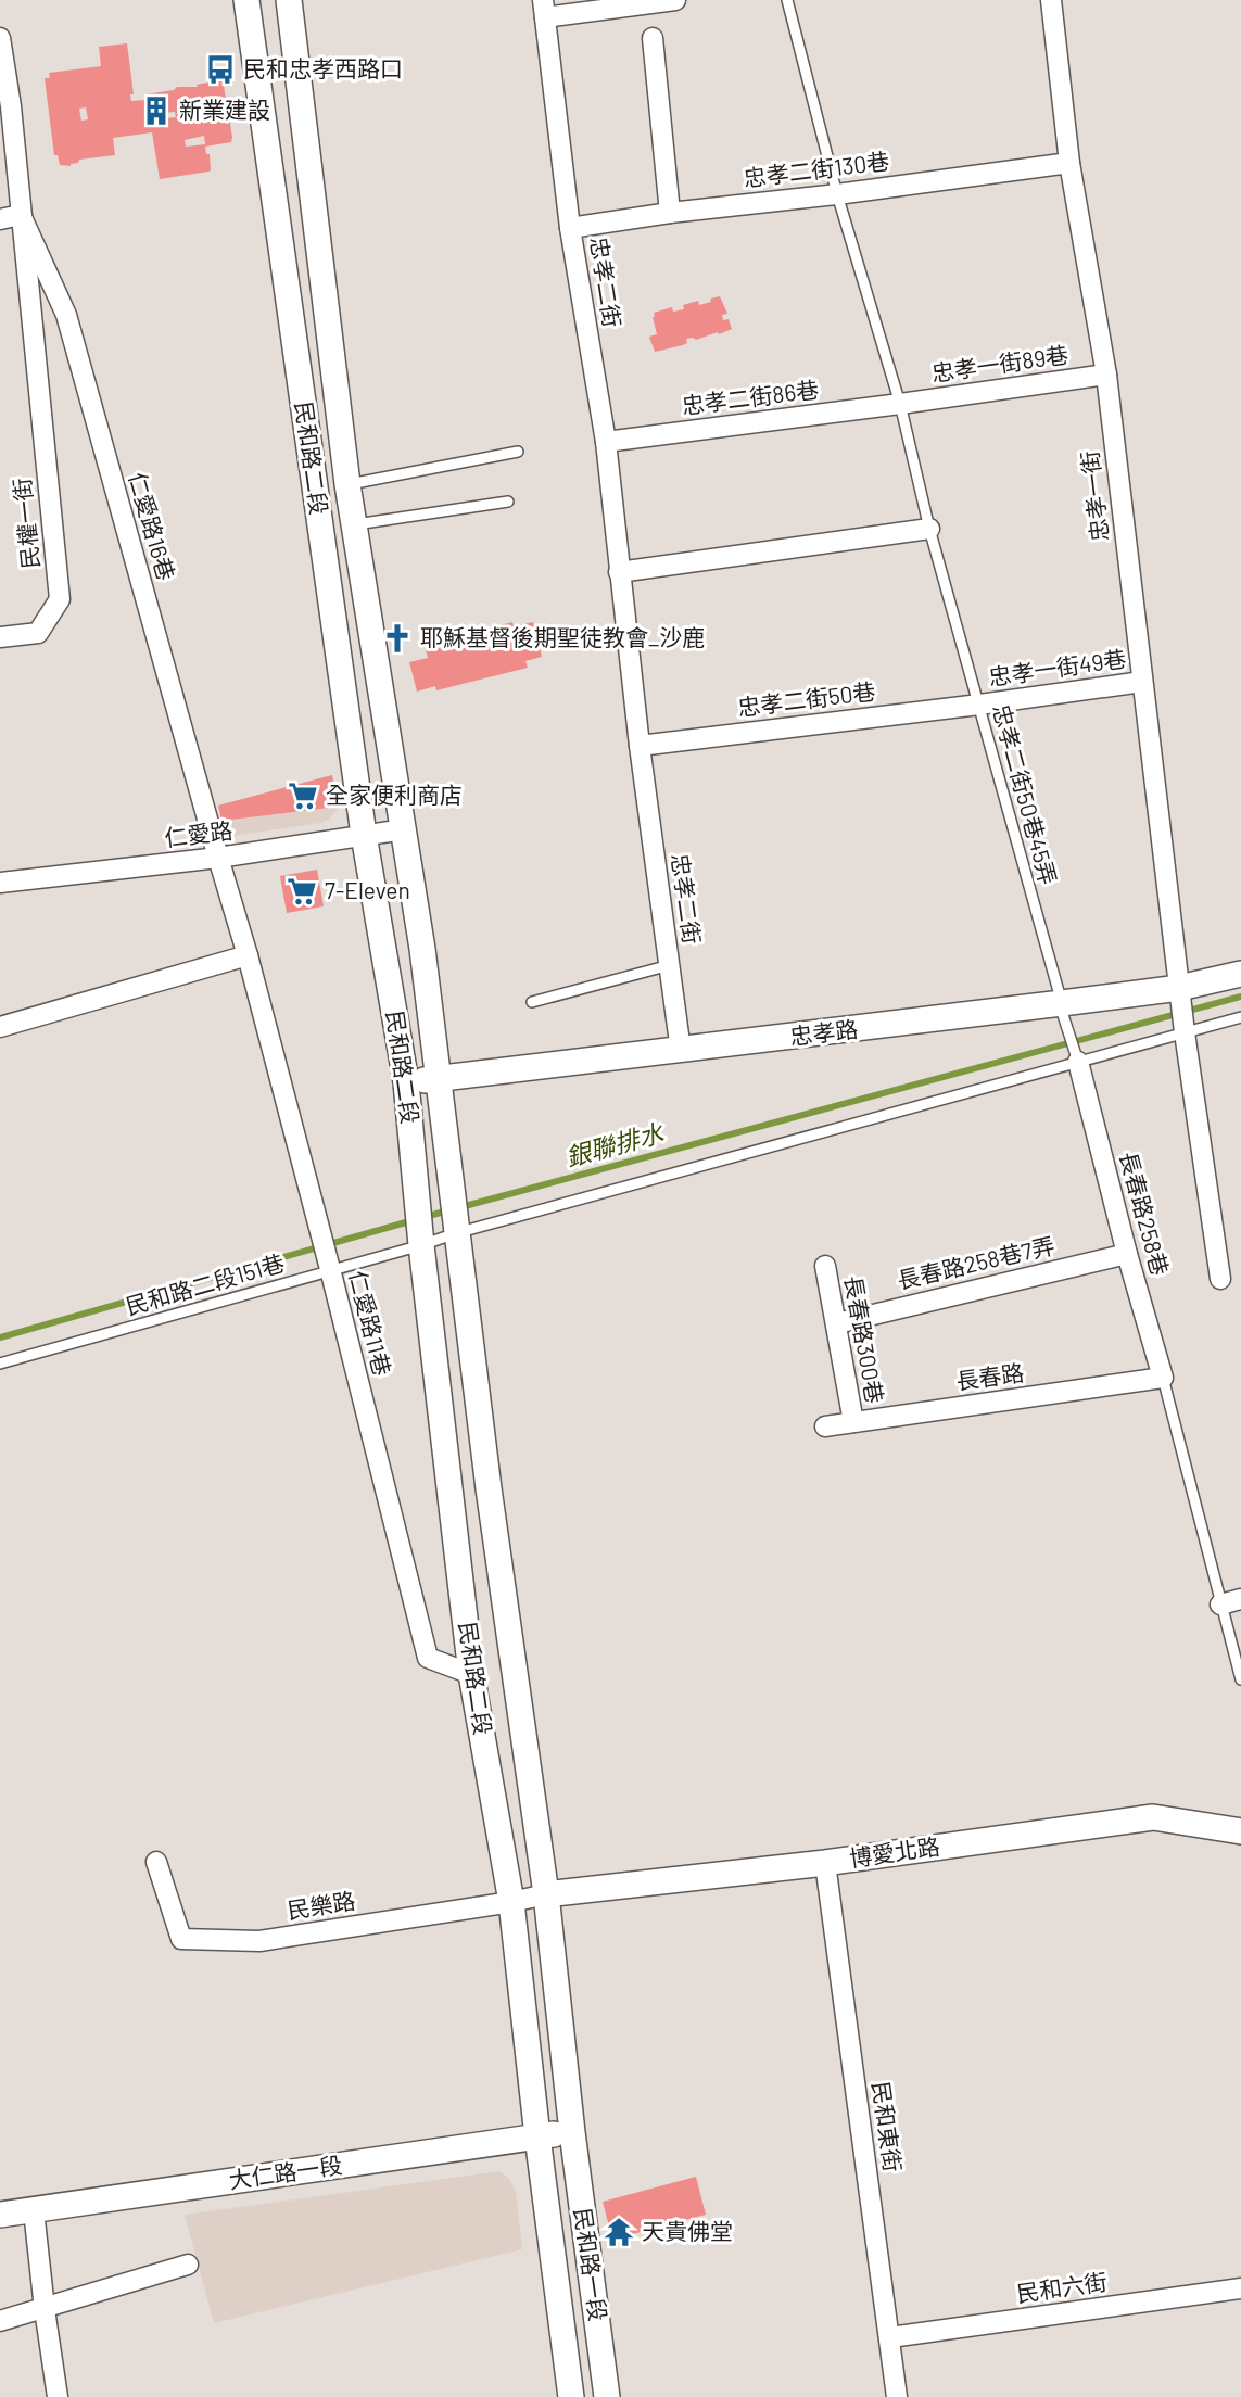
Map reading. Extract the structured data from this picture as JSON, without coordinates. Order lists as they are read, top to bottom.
{
  "streets": {
    "street": [
      "忠孝二街130巷",
      "忠孝二街",
      "忠孝一街89巷",
      "忠孝二街86巷",
      "民和路二段",
      "忠孝一街",
      "民權一街",
      "仁愛路16巷",
      "忠孝一街49巷",
      "忠孝二街50巷",
      "仁愛路",
      "忠孝路",
      "長春路258巷",
      "長春路258巷7弄",
      "仁愛路11巷",
      "長春路300巷",
      "長春路",
      "博愛北路",
      "民樂路",
      "民和東街",
      "大仁路一段",
      "民和路一段",
      "民和六街"
    ],
    "lane": ["忠孝二街50巷45弄", "民和路二段151巷"]
  },
  "crossings": [
    ["忠孝二街130巷", "忠孝二街"],
    ["忠孝二街130巷", "忠孝一街"],
    ["忠孝二街130巷", "忠孝二街50巷45弄"],
    ["忠孝二街", "忠孝二街86巷"],
    ["忠孝二街", "忠孝二街50巷"],
    ["忠孝二街", "忠孝路"],
    ["忠孝一街89巷", "忠孝二街86巷"],
    ["忠孝一街89巷", "忠孝一街"],
    ["忠孝一街89巷", "忠孝二街50巷45弄"],
    ["忠孝二街86巷", "忠孝二街50巷45弄"],
    ["民和路二段", "仁愛路"],
    ["民和路二段", "忠孝路"],
    ["民和路二段", "民和路二段151巷"],
    ["民和路二段", "仁愛路11巷"],
    ["民和路二段", "博愛北路"],
    ["民和路二段", "民樂路"],
    ["民和路二段", "大仁路一段"],
    ["民和路二段", "民和路一段"],
    ["忠孝一街", "忠孝一街49巷"],
    ["忠孝一街", "忠孝路"],
    ["忠孝一街", "民和路二段151巷"],
    ["民權一街", "仁愛路16巷"],
    ["仁愛路16巷", "仁愛路"],
    ["仁愛路16巷", "仁愛路11巷"],
    ["忠孝一街49巷", "忠孝二街50巷"],
    ["忠孝一街49巷", "忠孝二街50巷45弄"],
    ["忠孝二街50巷", "忠孝二街50巷45弄"],
    ["忠孝二街50巷45弄", "忠孝路"],
    ["忠孝二街50巷45弄", "長春路258巷"],
    ["忠孝二街50巷45弄", "民和路二段151巷"],
    ["仁愛路", "仁愛路11巷"],
    ["長春路258巷", "長春路258巷7弄"],
    ["長春路258巷", "民和路二段151巷"],
    ["長春路258巷", "長春路"],
    ["長春路258巷7弄", "長春路300巷"],
    ["民和路二段151巷", "仁愛路11巷"],
    ["長春路300巷", "長春路"],
    ["博愛北路", "民樂路"],
    ["博愛北路", "民和東街"],
    ["民和東街", "民和六街"],
    ["大仁路一段", "民和路一段"]
  ],
  "water": ["銀聯排水"],
  "places": {
    "bus stop": ["民和忠孝西路口"],
    "building": ["新業建設"],
    "church": ["耶穌基督後期聖徒教會_沙鹿"],
    "supermarket": ["全家便利商店", "7-Eleven"],
    "temple": ["天貴佛堂"]
  }
}
